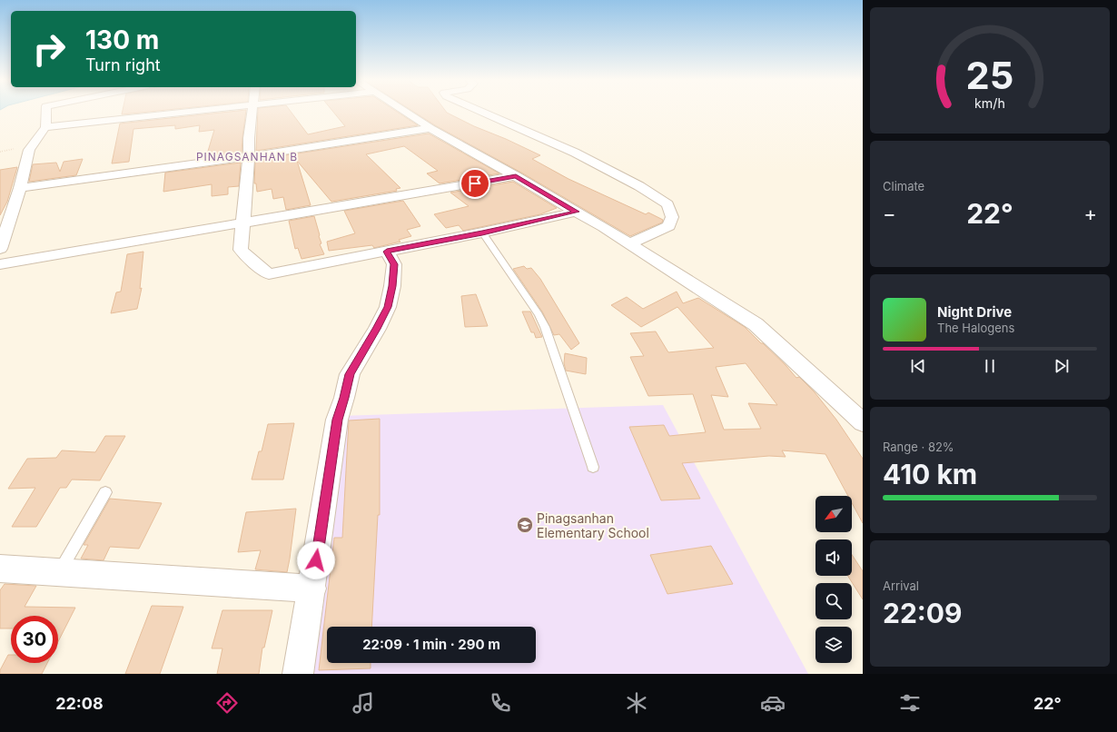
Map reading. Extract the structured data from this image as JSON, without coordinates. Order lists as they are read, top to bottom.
{
  "districts": ["PINAGSANHAN B"],
  "places": {
    "school or university": ["Pinagsanhan Elementary School"]
  },
  "north": "bottom left",
  "page": {
    "turn": ["130 m", "Turn right"],
    "tile": [
      "Climate",
      ["Range · 82%", "410 km"],
      ["Arrival", "22:09"]
    ],
    "heat": ["−", "22°", "+"],
    "song": ["Night Drive", "The Halogens"],
    "limit": "30",
    "trip": "22:09 · 1 min · 290 m",
    "tabs": ["22:08", "22°"],
    "gauge": ["25", "km/h"]
  }
}
